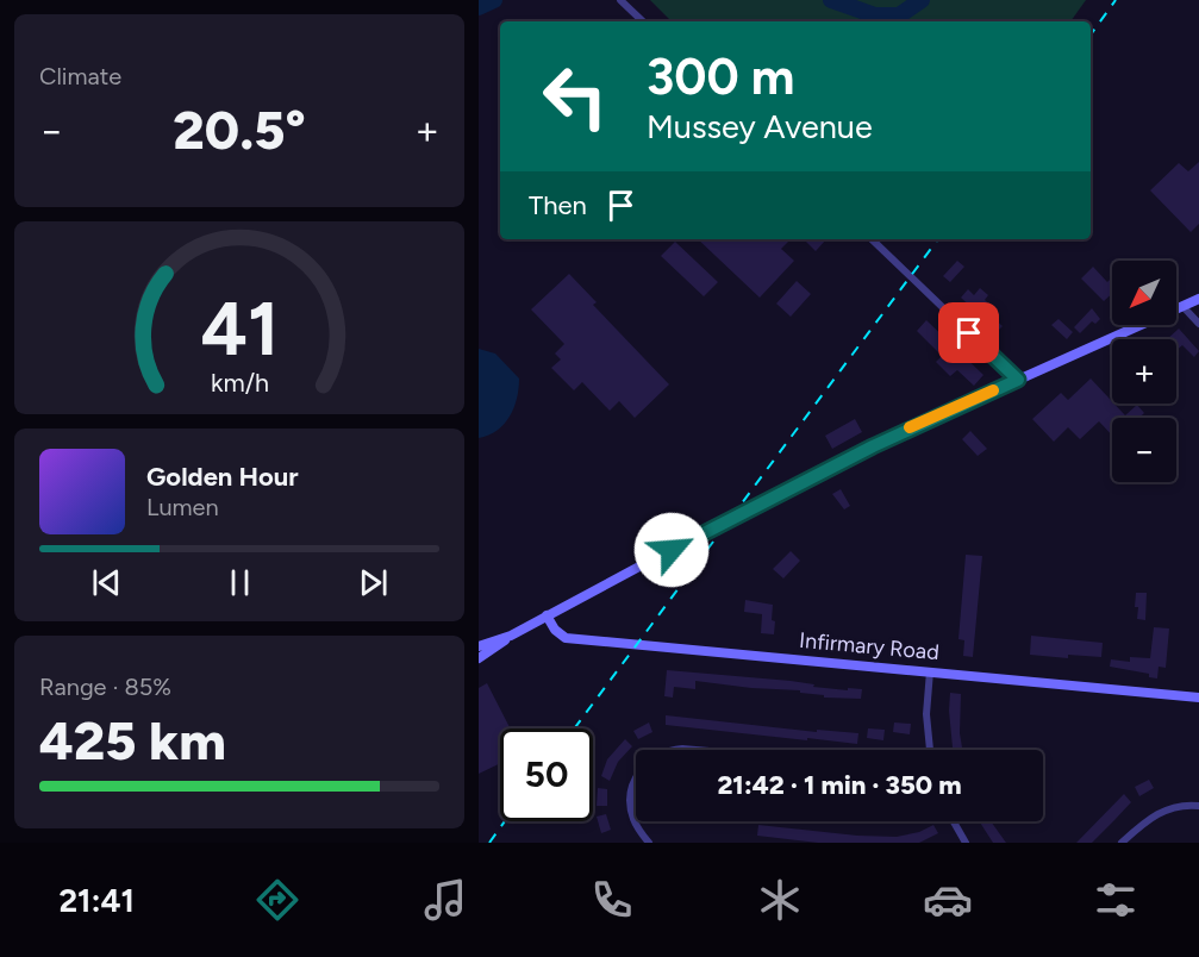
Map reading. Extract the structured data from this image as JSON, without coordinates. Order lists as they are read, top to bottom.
{
  "streets": {
    "main road": ["Infirmary Road"]
  },
  "north": "bottom left",
  "page": {
    "tile": [
      "Climate",
      ["Range · 85%", "425 km"]
    ],
    "turn": ["300 m", "Mussey Avenue"],
    "heat": ["−", "20.5°", "+"],
    "then": "Then",
    "map_buttons": ["+", "−"],
    "song": ["Golden Hour", "Lumen"],
    "limit": "50",
    "trip": "21:42 · 1 min · 350 m",
    "tabs": "21:41",
    "gauge": ["41", "km/h"]
  }
}
